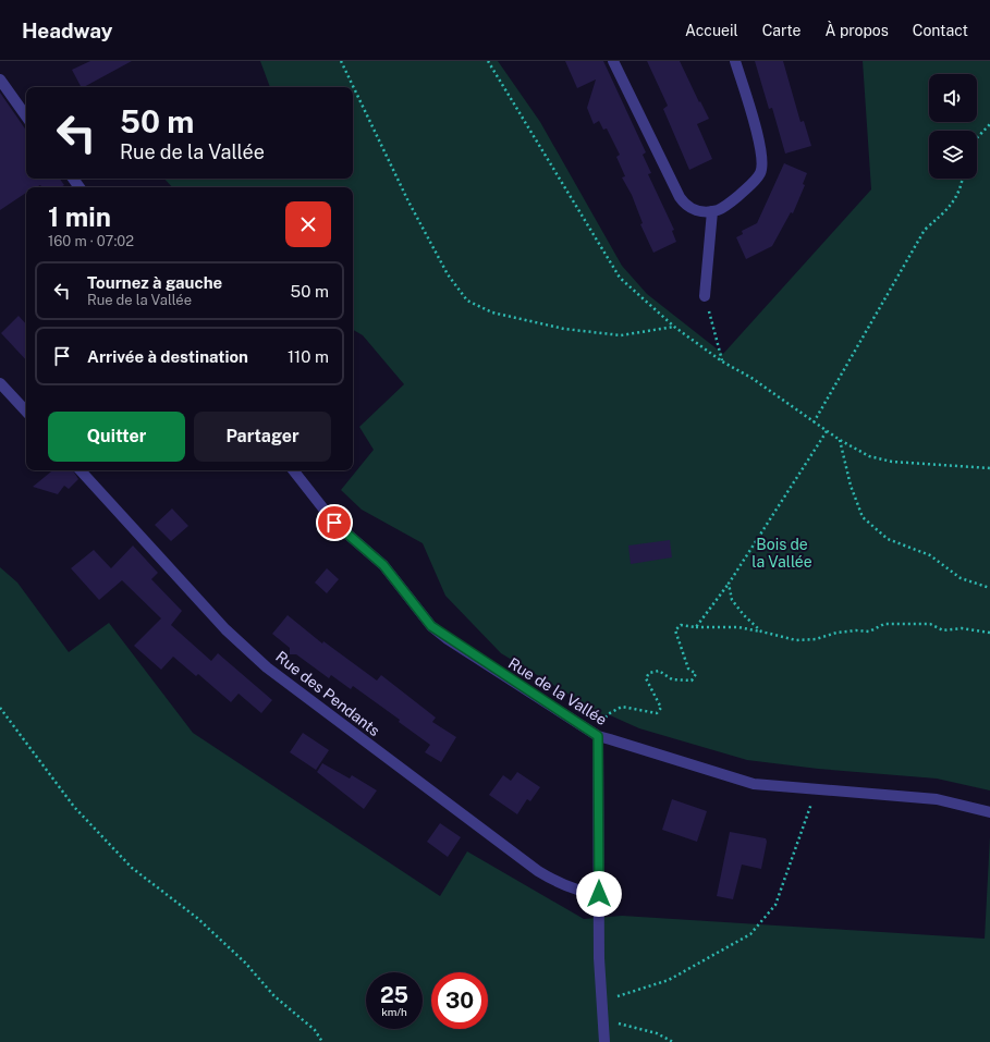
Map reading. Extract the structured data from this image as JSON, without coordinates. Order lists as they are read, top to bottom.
{
  "streets": {
    "street": ["Rue de la Vallée", "Rue des Pendants"]
  },
  "parks": ["Bois de la Vallée"],
  "page": {
    "header": "Headway",
    "nav": [
      "Accueil",
      "Carte",
      "À propos",
      "Contact"
    ],
    "turn": ["50 m", "Rue de la Vallée"],
    "heading": ["1 min", "160 m · 07:02"],
    "list": [
      {
        "name": "Tournez à gauche",
        "note": "Rue de la Vallée",
        "value": "50 m"
      },
      {
        "name": "Arrivée à destination",
        "value": "110 m"
      }
    ],
    "buttons": ["Quitter", "Partager"],
    "speed": "25 km/h",
    "limit": "30"
  }
}
